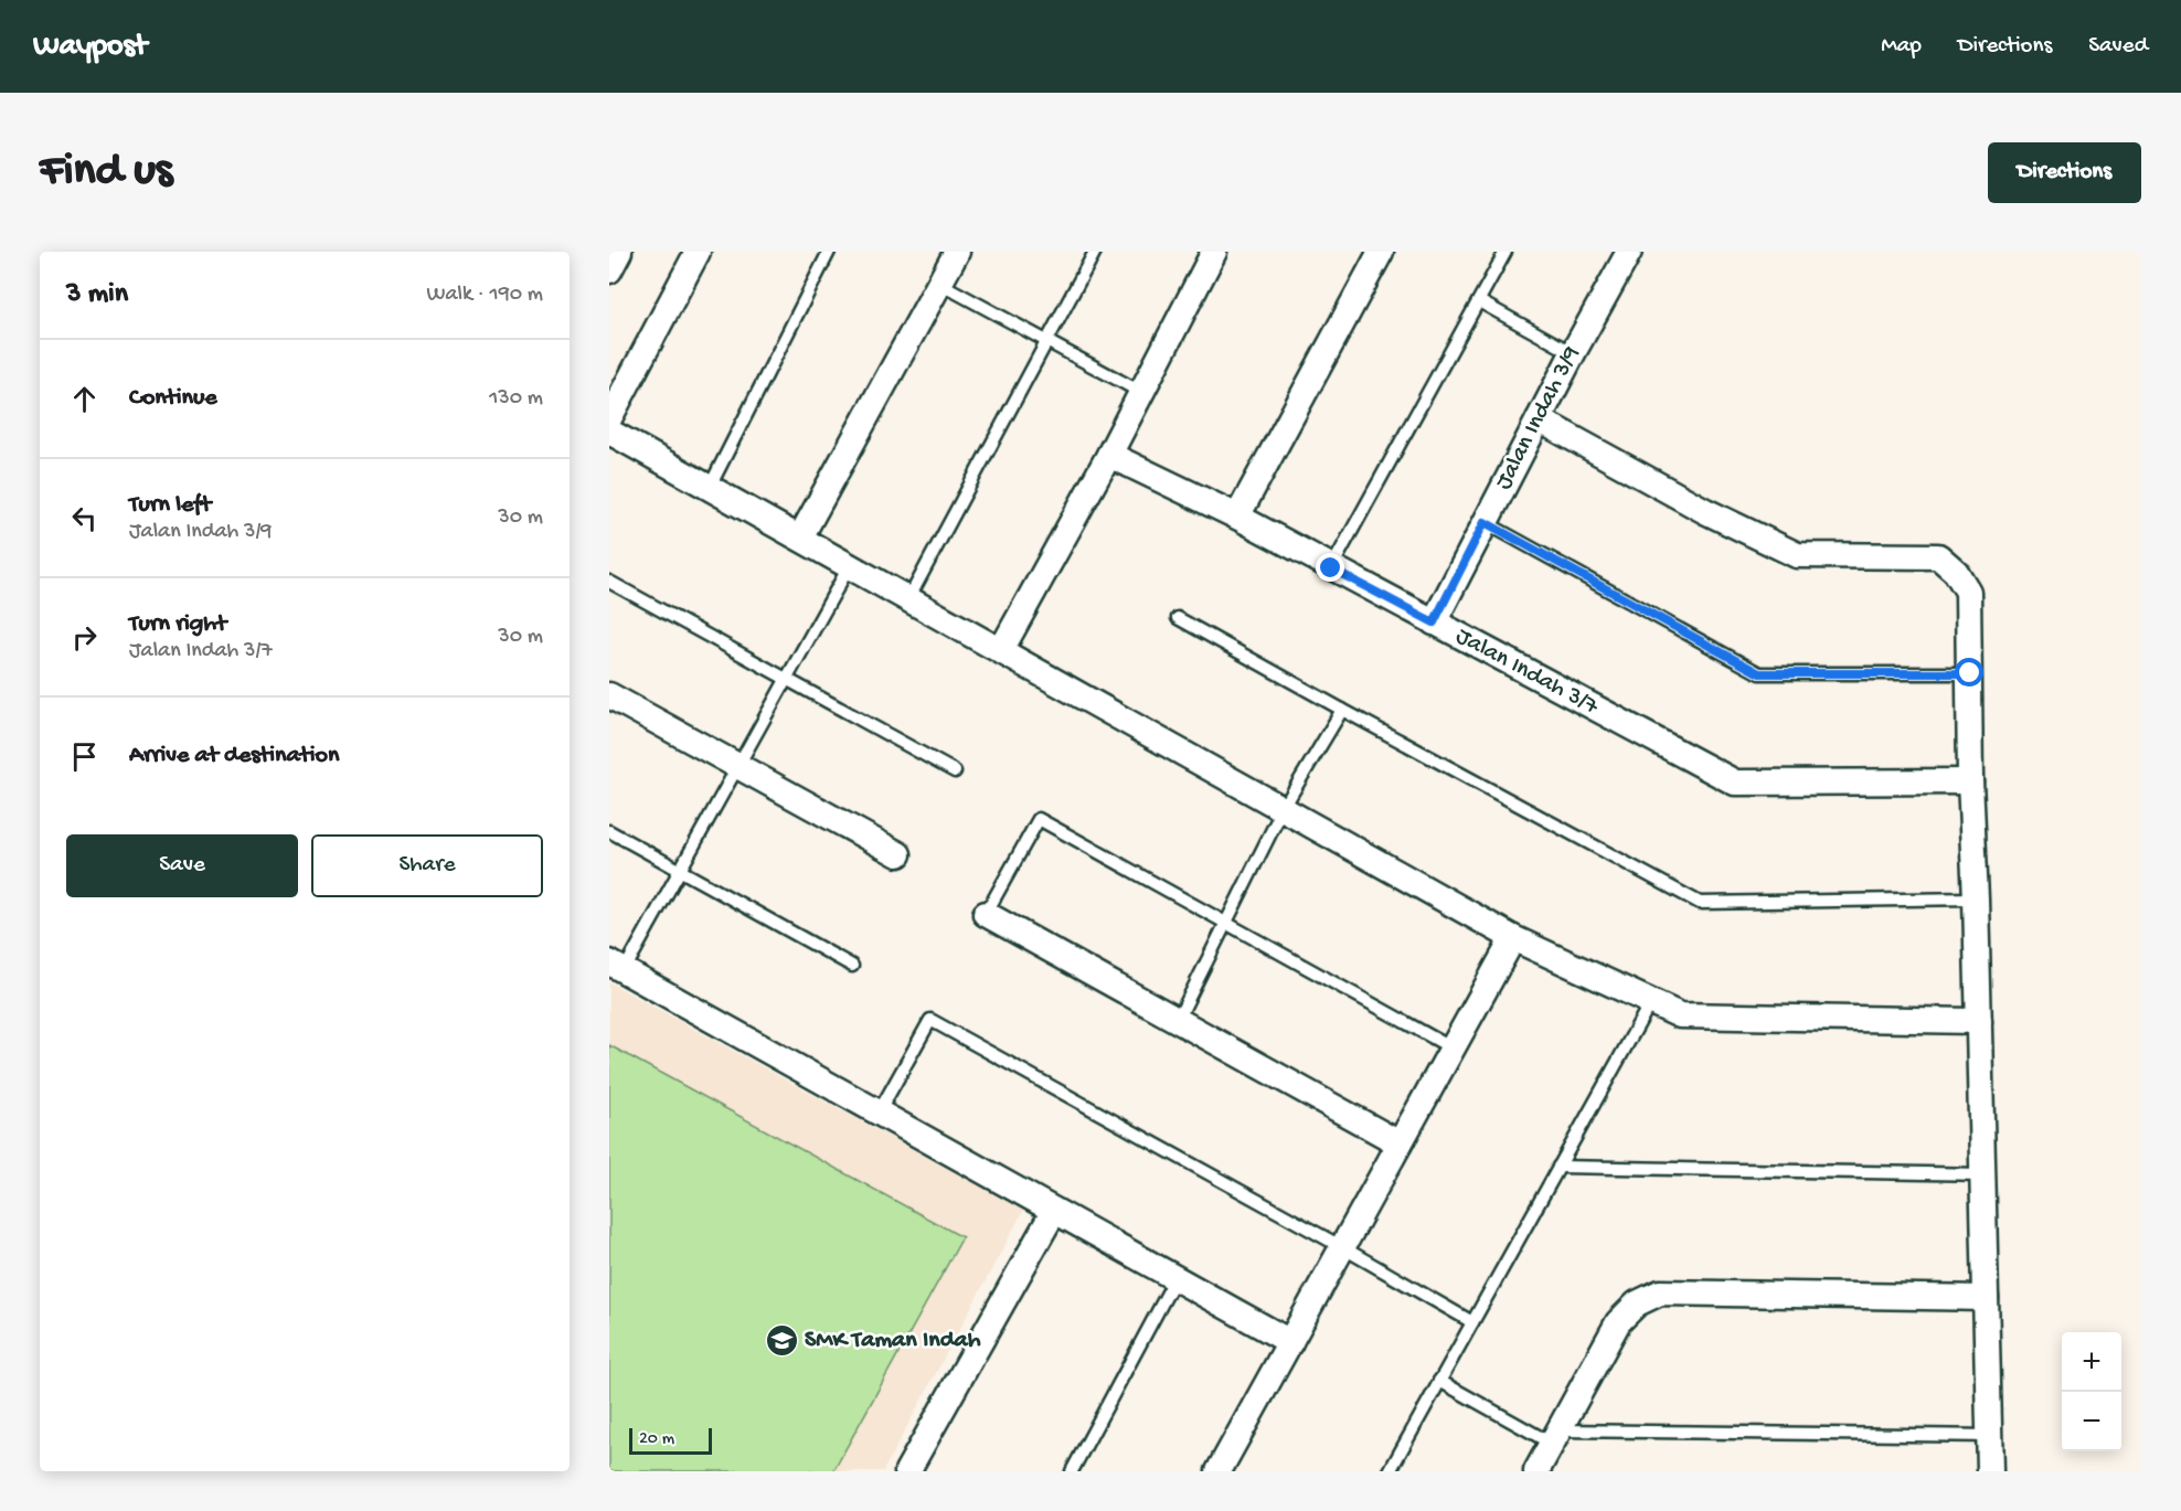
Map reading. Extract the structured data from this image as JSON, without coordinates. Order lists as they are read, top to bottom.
{
  "streets": {
    "street": ["Jalan Indah 3/9", "Jalan Indah 3/7"]
  },
  "crossings": [
    ["Jalan Indah 3/9", "Jalan Indah 3/7"]
  ],
  "places": {
    "school or university": ["SMK Taman Indah"]
  },
  "scale_bar": "20 m",
  "page": {
    "header": "Waypost",
    "nav": ["Map", "Directions", "Saved"],
    "buttons": [
      "Directions",
      ["Save", "Share"]
    ],
    "title": "Find us",
    "heading": ["3 min", "Walk · 190 m"],
    "list": [
      ["Continue", "130 m"],
      ["Turn left", "Jalan Indah 3/9", "30 m"],
      ["Turn right", "Jalan Indah 3/7", "30 m"],
      "Arrive at destination"
    ],
    "map_buttons": ["+", "−"],
    "scale": "20 m"
  }
}
